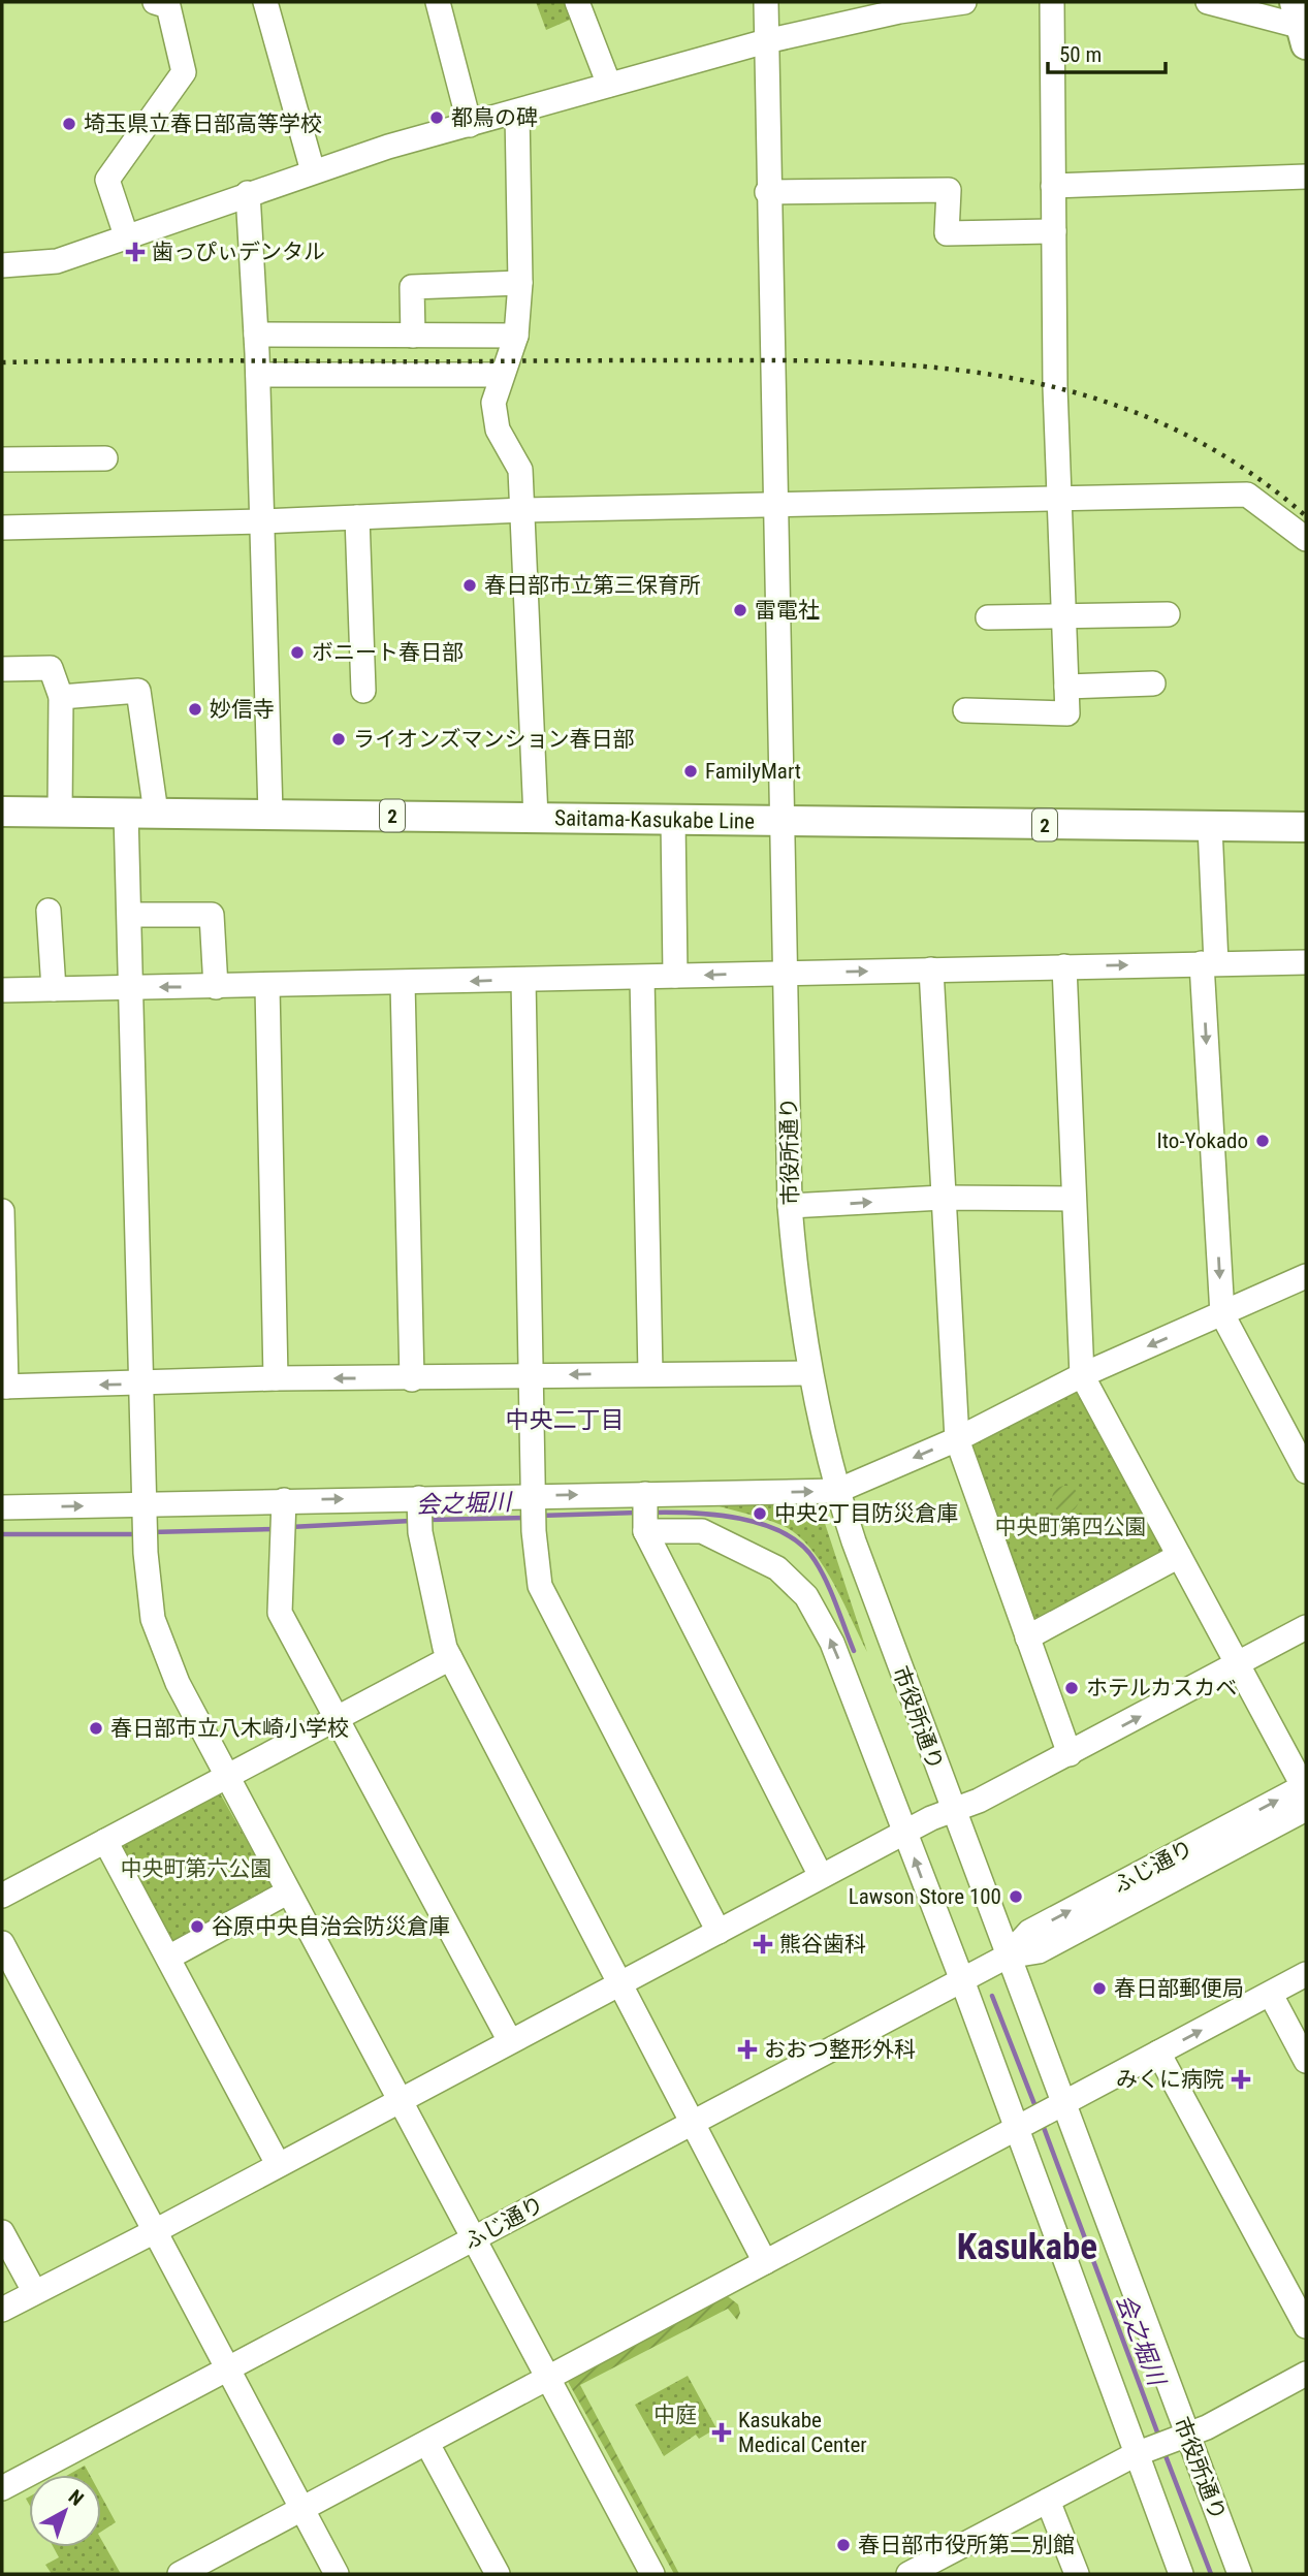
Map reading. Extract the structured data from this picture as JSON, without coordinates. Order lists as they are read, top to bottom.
{
  "streets": {
    "main road": ["2", "Saitama-Kasukabe Line"],
    "street": ["市役所通り", "ふじ通り"]
  },
  "crossings": [
    ["Saitama-Kasukabe Line", "市役所通り"],
    ["市役所通り", "ふじ通り"]
  ],
  "districts": ["中央二丁目", "Kasukabe"],
  "water": ["会之堀川"],
  "parks": ["中央町第四公園", "中央町第六公園", "中庭"],
  "places": {
    "other": [
      "都鳥の碑",
      "埼玉県立春日部高等学校",
      "春日部市立第三保育所",
      "雷電社",
      "ボニート春日部",
      "妙信寺",
      "ライオンズマンション春日部",
      "FamilyMart",
      "Ito-Yokado",
      "中央2丁目防災倉庫",
      "ホテルカスカベ",
      "春日部市立八木崎小学校",
      "Lawson Store 100",
      "谷原中央自治会防災倉庫",
      "春日部郵便局",
      "春日部市役所第二別館"
    ],
    "health": [
      "歯っぴぃデンタル",
      "熊谷歯科",
      "おおつ整形外科",
      "みくに病院",
      "Kasukabe Medical Center"
    ]
  },
  "scale_bar": "50 m",
  "north": "top right"
}
